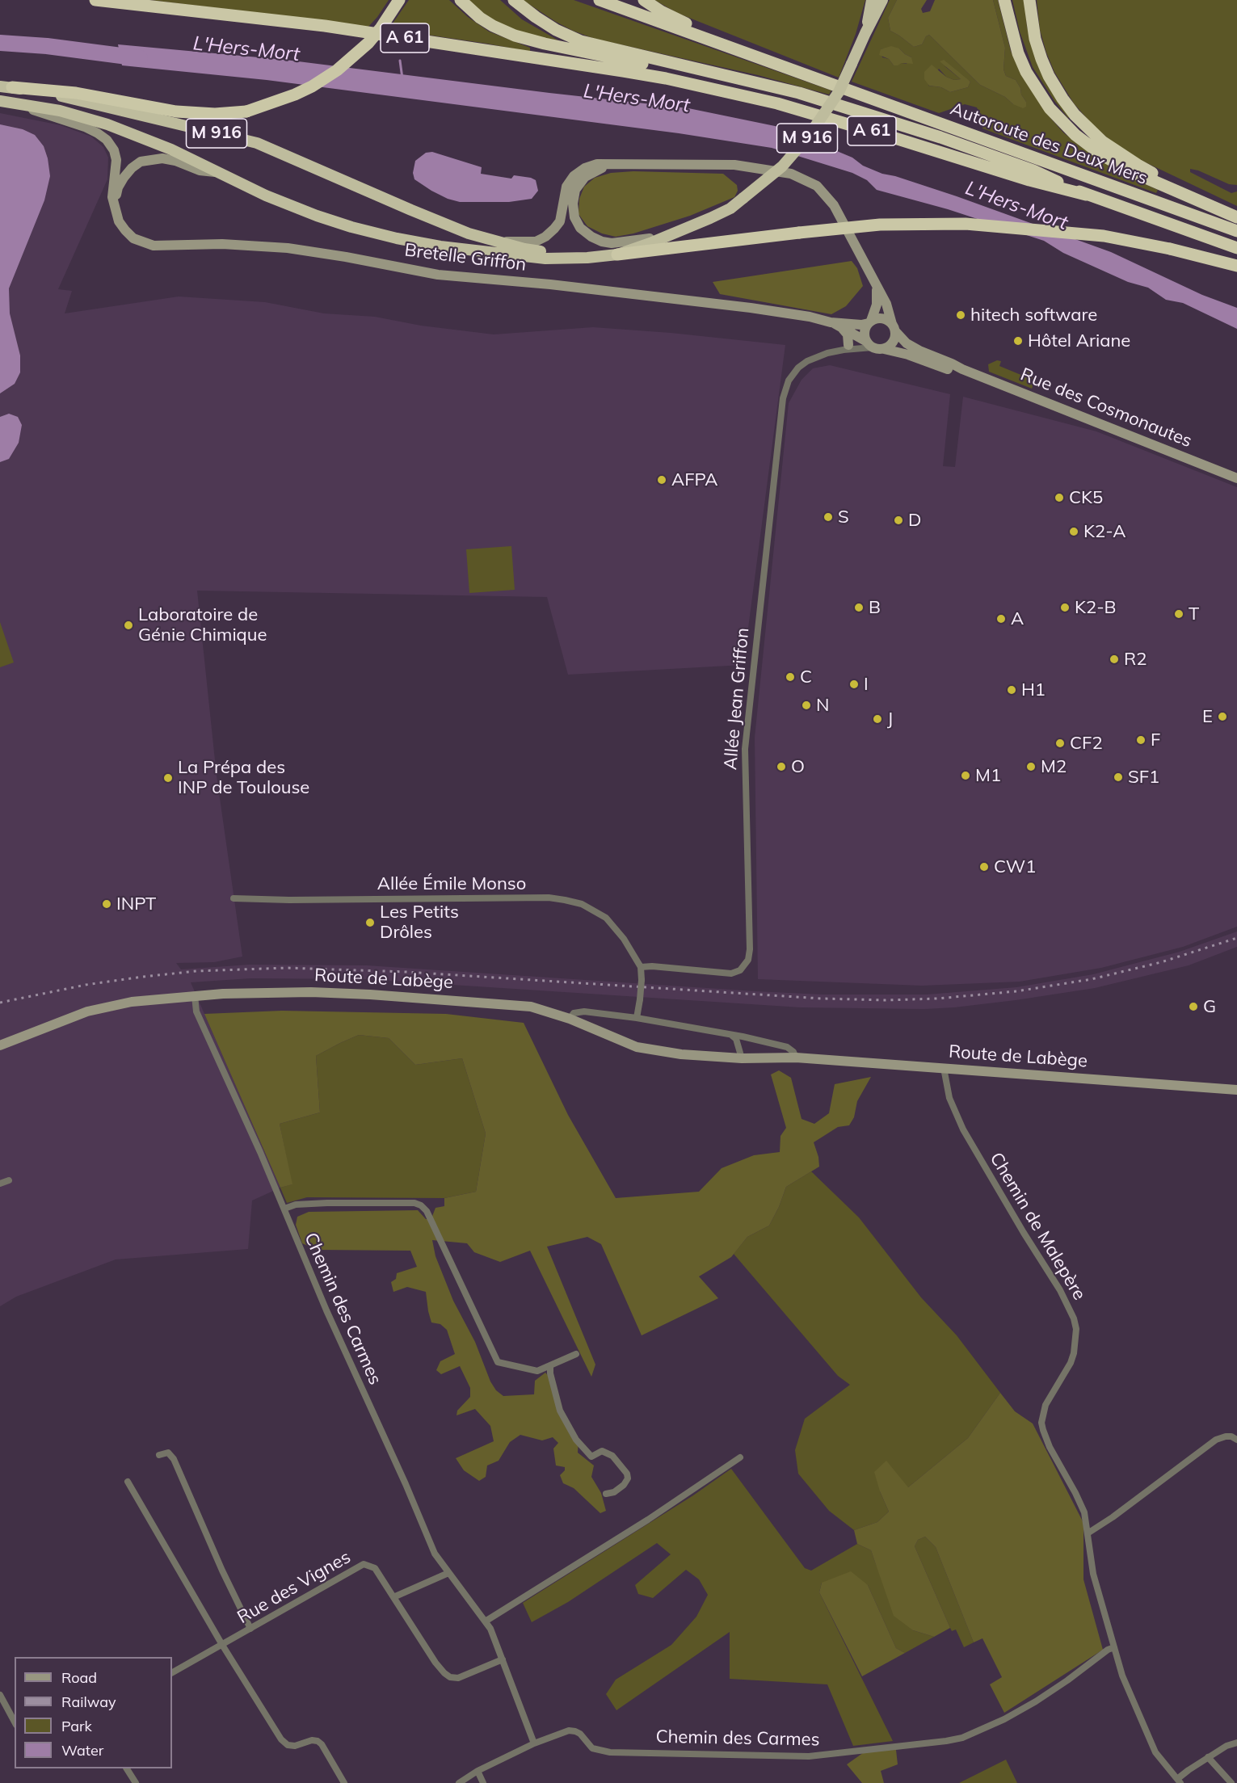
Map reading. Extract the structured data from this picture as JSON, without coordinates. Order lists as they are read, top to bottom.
{
  "streets": {
    "highway": ["A 61", "M 916", "Autoroute des Deux Mers"],
    "main road": ["Bretelle Griffon", "Rue des Cosmonautes", "Route de Labège"],
    "street": [
      "Allée Jean Griffon",
      "Allée Émile Monso",
      "Chemin de Malepère",
      "Chemin des Carmes",
      "Rue des Vignes"
    ]
  },
  "crossings": [
    ["A 61", "Autoroute des Deux Mers"],
    ["M 916", "Bretelle Griffon"],
    ["Bretelle Griffon", "Rue des Cosmonautes"],
    ["Bretelle Griffon", "Allée Jean Griffon"],
    ["Rue des Cosmonautes", "Allée Jean Griffon"],
    ["Allée Jean Griffon", "Allée Émile Monso"],
    ["Route de Labège", "Chemin de Malepère"],
    ["Route de Labège", "Chemin des Carmes"],
    ["Chemin de Malepère", "Chemin des Carmes"],
    ["Chemin des Carmes", "Rue des Vignes"]
  ],
  "water": ["L'Hers-Mort"],
  "places": [
    "hitech software",
    "Hôtel Ariane",
    "AFPA",
    "CK5",
    "S",
    "D",
    "K2-A",
    "B",
    "K2-B",
    "T",
    "A",
    "Laboratoire de Génie Chimique",
    "R2",
    "C",
    "I",
    "H1",
    "N",
    "E",
    "J",
    "F",
    "CF2",
    "O",
    "M2",
    "M1",
    "SF1",
    "La Prépa des INP de Toulouse",
    "CW1",
    "INPT",
    "Les Petits Drôles",
    "G"
  ],
  "legend": [
    "Road",
    "Railway",
    "Park",
    "Water"
  ]
}
